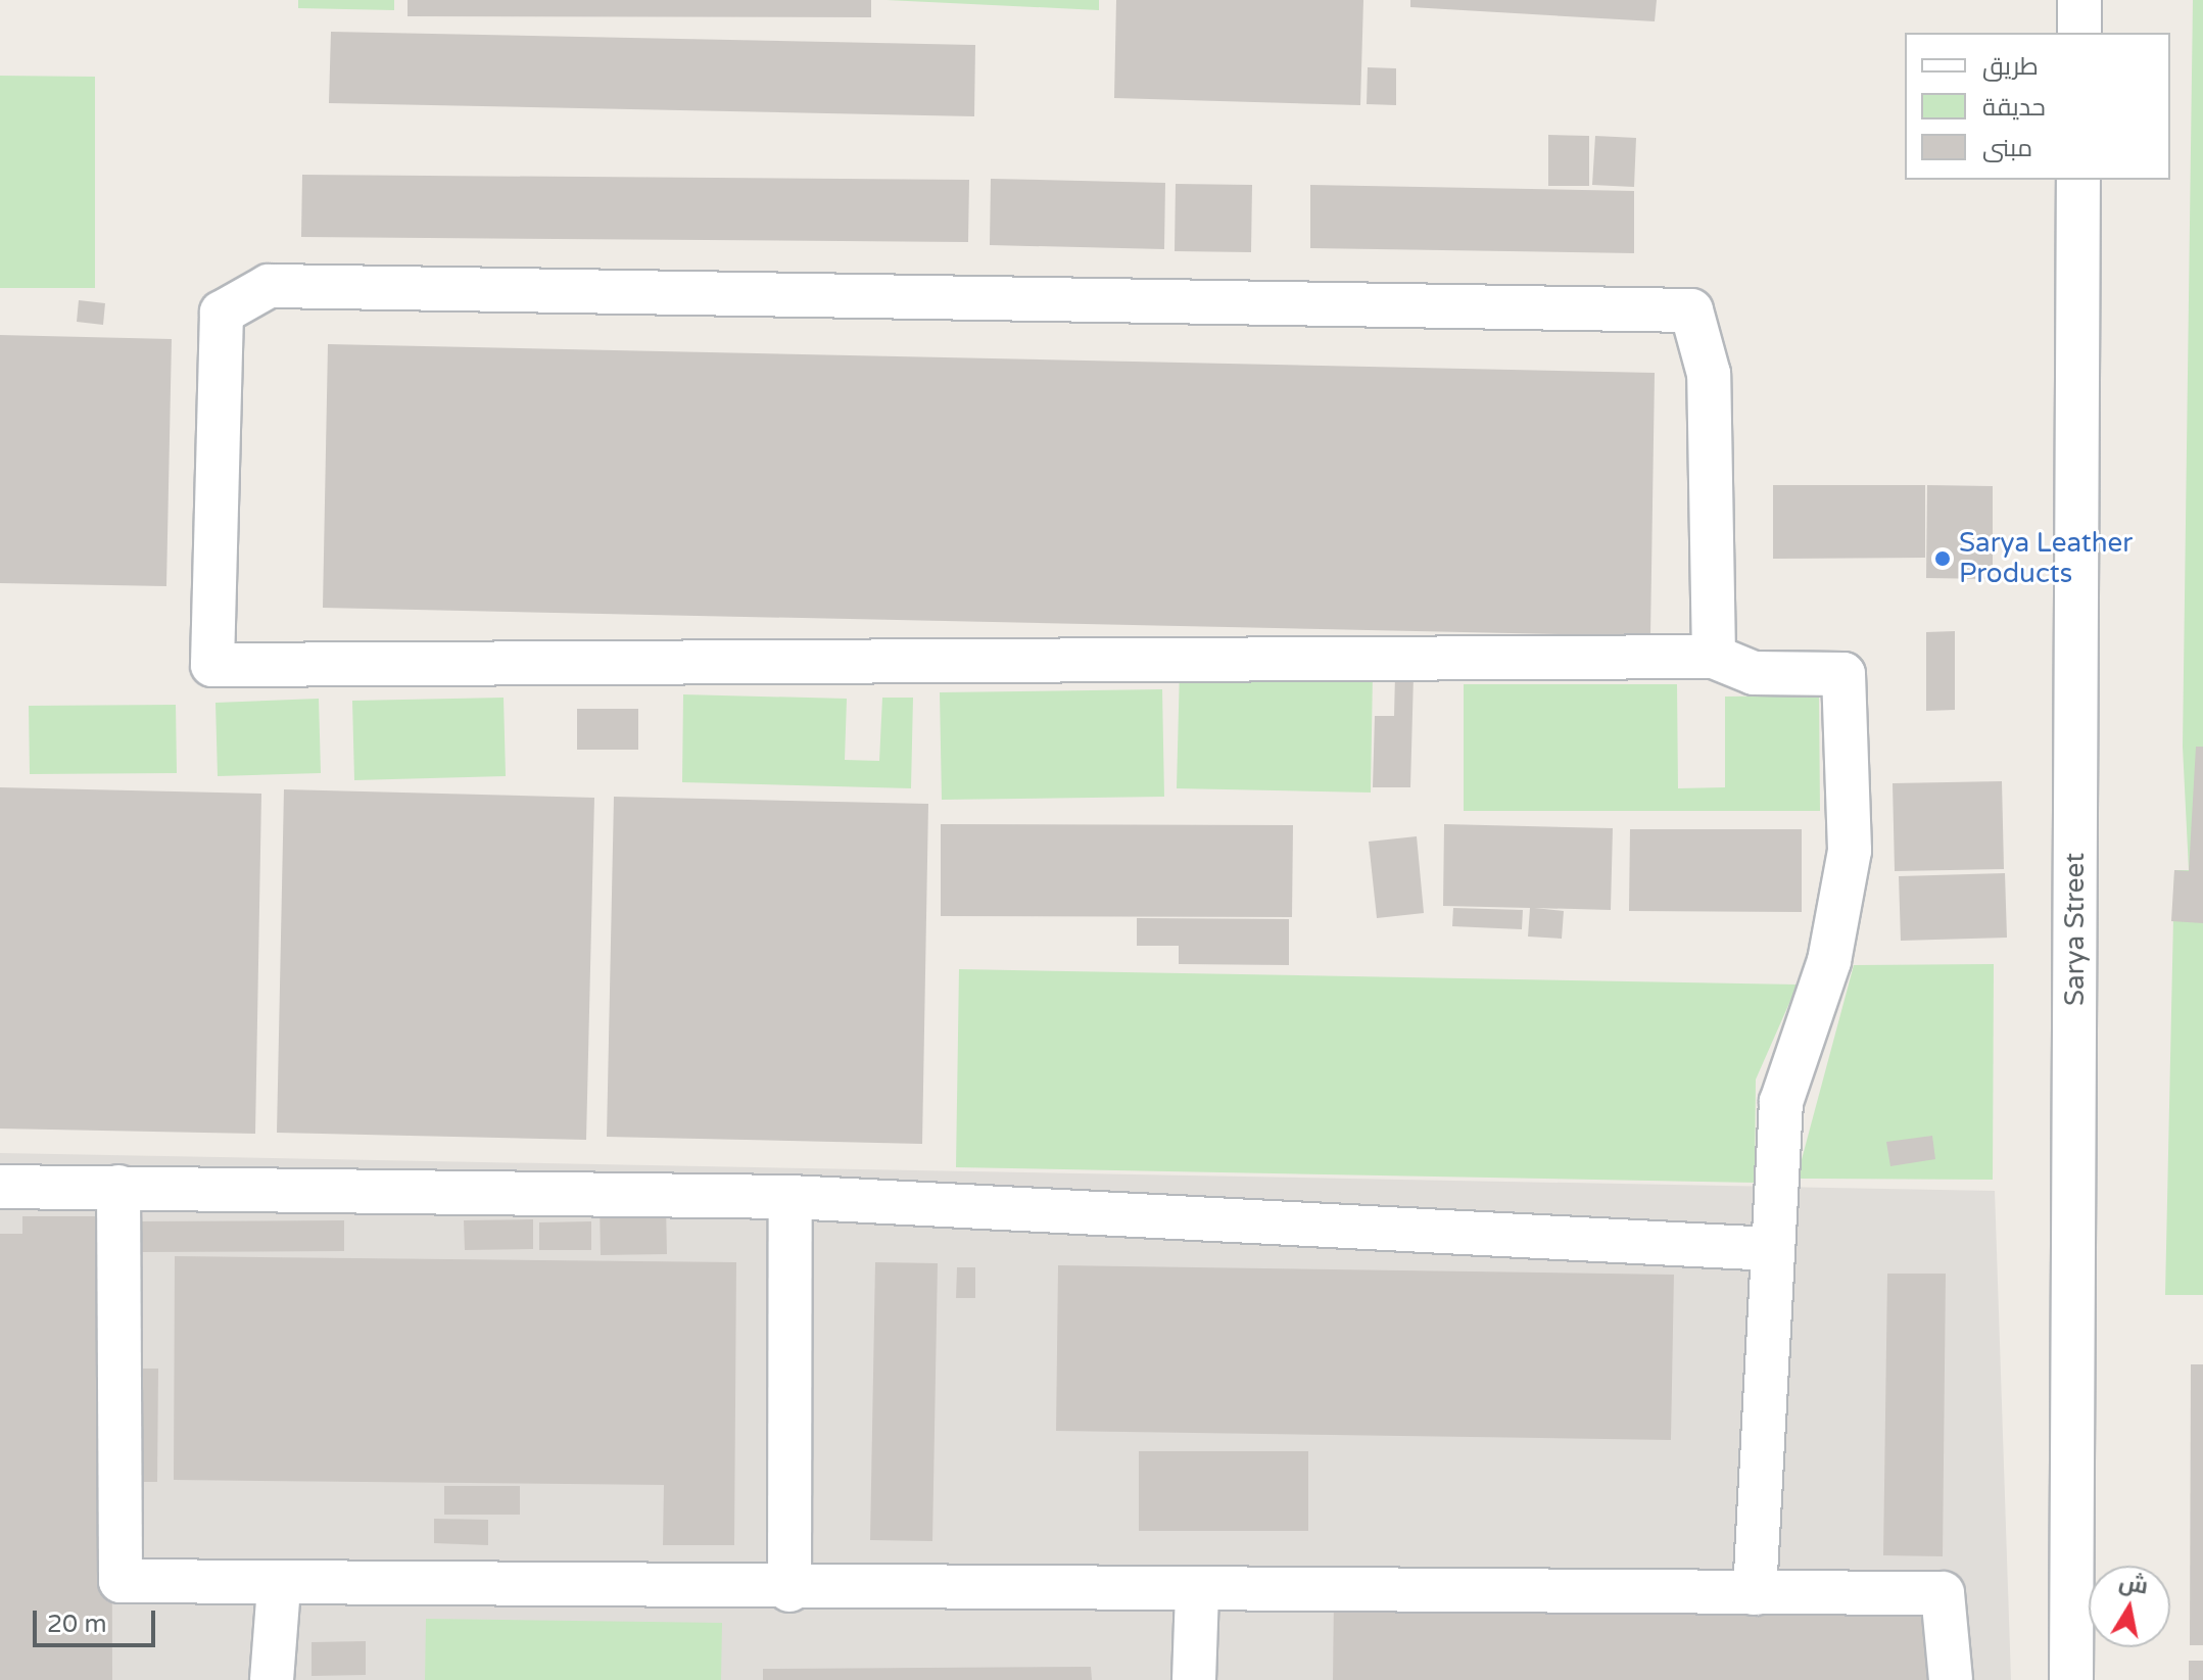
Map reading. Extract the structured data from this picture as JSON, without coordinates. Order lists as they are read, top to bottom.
{
  "streets": {
    "street": ["Sarya Street"]
  },
  "places": ["Sarya Leather Products"],
  "legend": ["طريق", "حديقة", "مبنى"],
  "scale_bar": "20 m",
  "north": "top"
}
